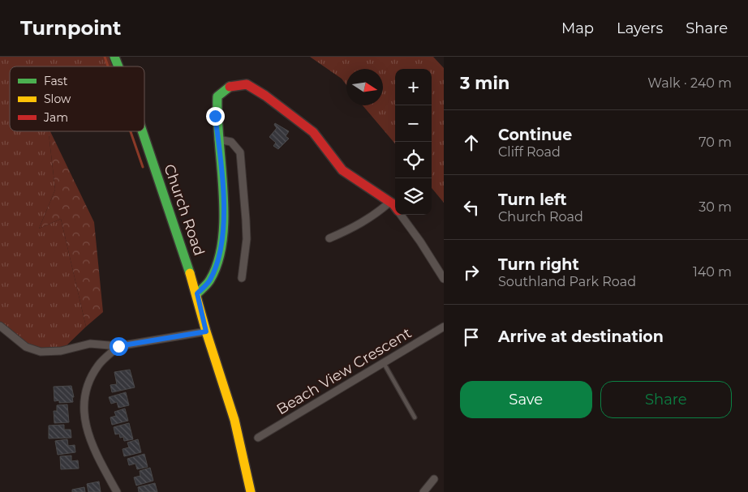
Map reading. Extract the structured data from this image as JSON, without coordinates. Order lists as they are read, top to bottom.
{
  "streets": {
    "street": ["Church Road", "Beach View Crescent"]
  },
  "legend": ["Fast", "Slow", "Jam"],
  "north": "right",
  "page": {
    "header": "Turnpoint",
    "nav": ["Map", "Layers", "Share"],
    "heading": ["3 min", "Walk · 240 m"],
    "map_buttons": ["+", "−"],
    "list": [
      ["Continue", "Cliff Road", "70 m"],
      ["Turn left", "Church Road", "30 m"],
      ["Turn right", "Southland Park Road", "140 m"],
      "Arrive at destination"
    ],
    "buttons": ["Save", "Share"]
  }
}
